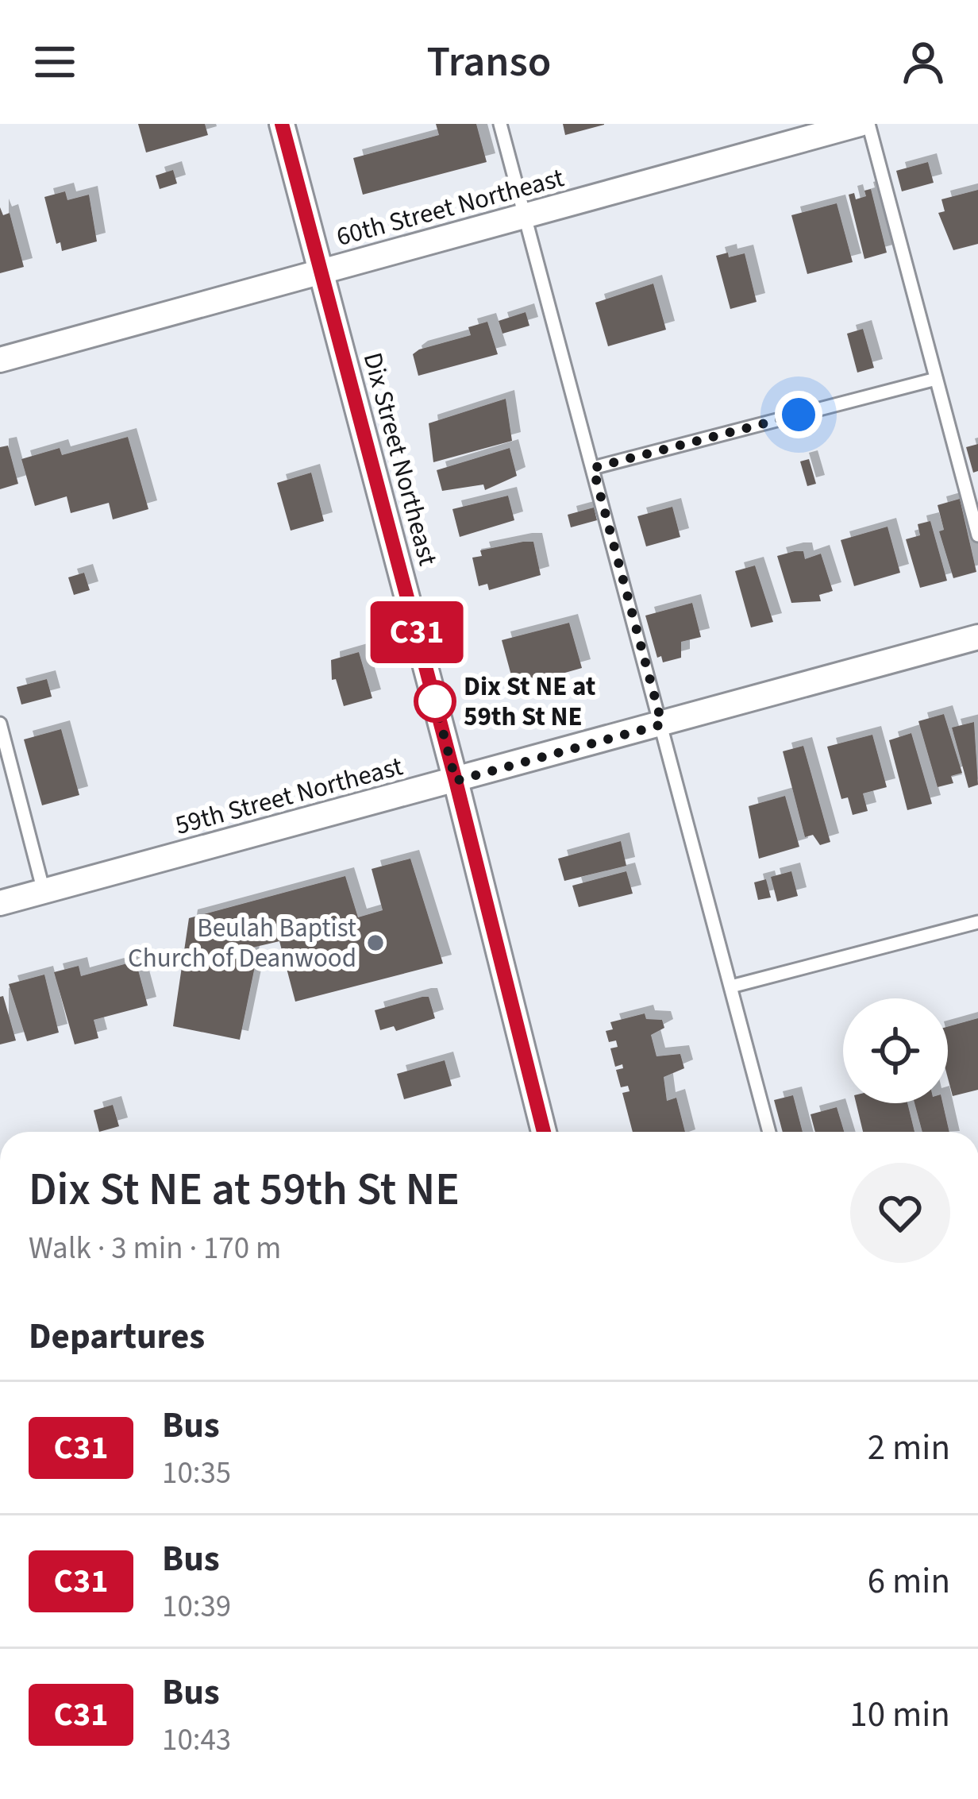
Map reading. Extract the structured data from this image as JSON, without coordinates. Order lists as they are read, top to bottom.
{
  "streets": {
    "street": ["60th Street Northeast", "Dix Street Northeast", "59th Street Northeast"]
  },
  "crossings": [
    ["60th Street Northeast", "Dix Street Northeast"],
    ["Dix Street Northeast", "59th Street Northeast"]
  ],
  "places": ["Dix St NE at 59th St NE", "Beulah Baptist Church of Deanwood"],
  "lines": ["bus line C31"],
  "page": {
    "header": "Transo",
    "on_map": "C31",
    "heading": [
      ["Dix St NE at 59th St NE", "Walk · 3 min · 170 m"],
      "Departures"
    ],
    "list": [
      {
        "mark": "C31",
        "name": "Bus",
        "note": "10:35",
        "value": "2 min"
      },
      {
        "mark": "C31",
        "name": "Bus",
        "note": "10:39",
        "value": "6 min"
      },
      {
        "mark": "C31",
        "name": "Bus",
        "note": "10:43",
        "value": "10 min"
      }
    ]
  }
}
